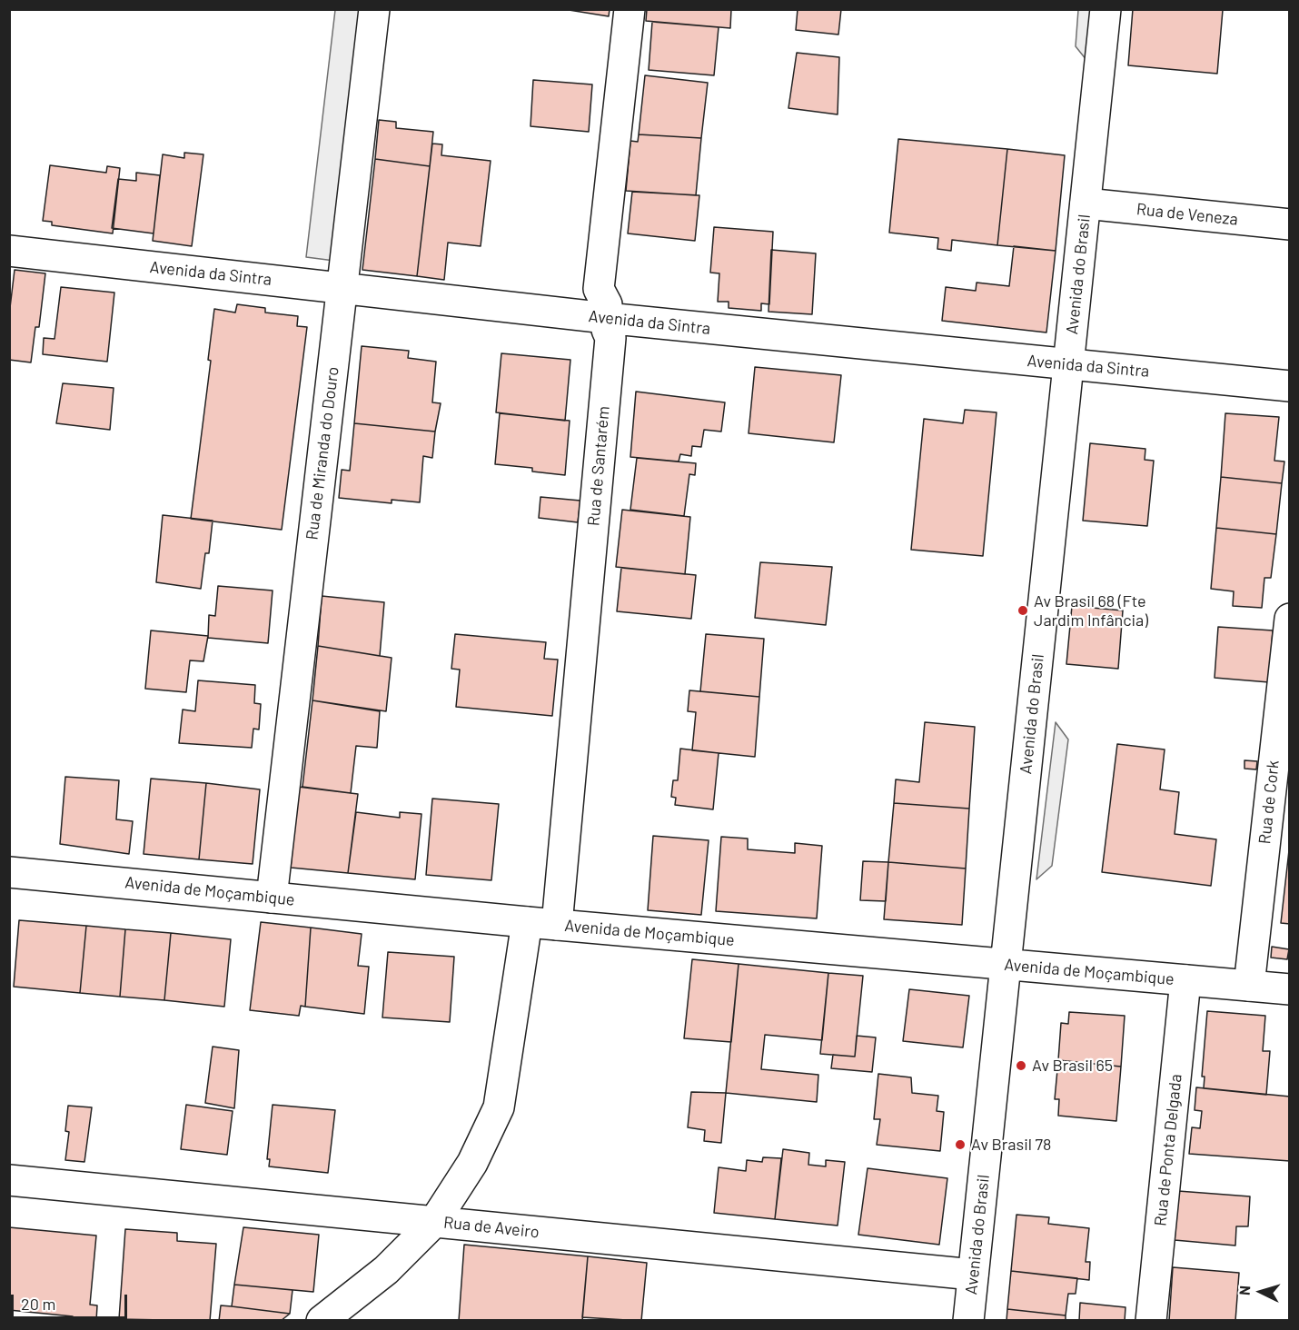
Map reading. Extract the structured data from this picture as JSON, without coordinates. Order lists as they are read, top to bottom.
{
  "streets": {
    "street": [
      "Rua de Veneza",
      "Avenida da Sintra",
      "Avenida do Brasil",
      "Rua de Miranda do Douro",
      "Rua de Santarém",
      "Rua de Cork",
      "Avenida de Moçambique",
      "Rua de Ponta Delgada",
      "Rua de Aveiro"
    ]
  },
  "crossings": [
    ["Rua de Veneza", "Avenida do Brasil"],
    ["Avenida da Sintra", "Avenida do Brasil"],
    ["Avenida da Sintra", "Rua de Miranda do Douro"],
    ["Avenida da Sintra", "Rua de Santarém"],
    ["Avenida do Brasil", "Avenida de Moçambique"],
    ["Avenida do Brasil", "Rua de Aveiro"],
    ["Rua de Miranda do Douro", "Avenida de Moçambique"],
    ["Rua de Santarém", "Avenida de Moçambique"],
    ["Rua de Cork", "Avenida de Moçambique"],
    ["Avenida de Moçambique", "Rua de Ponta Delgada"]
  ],
  "places": ["Av Brasil 68 (Fte Jardim Infância)", "Av Brasil 65", "Av Brasil 78"],
  "scale_bar": "20 m",
  "north": "left"
}
